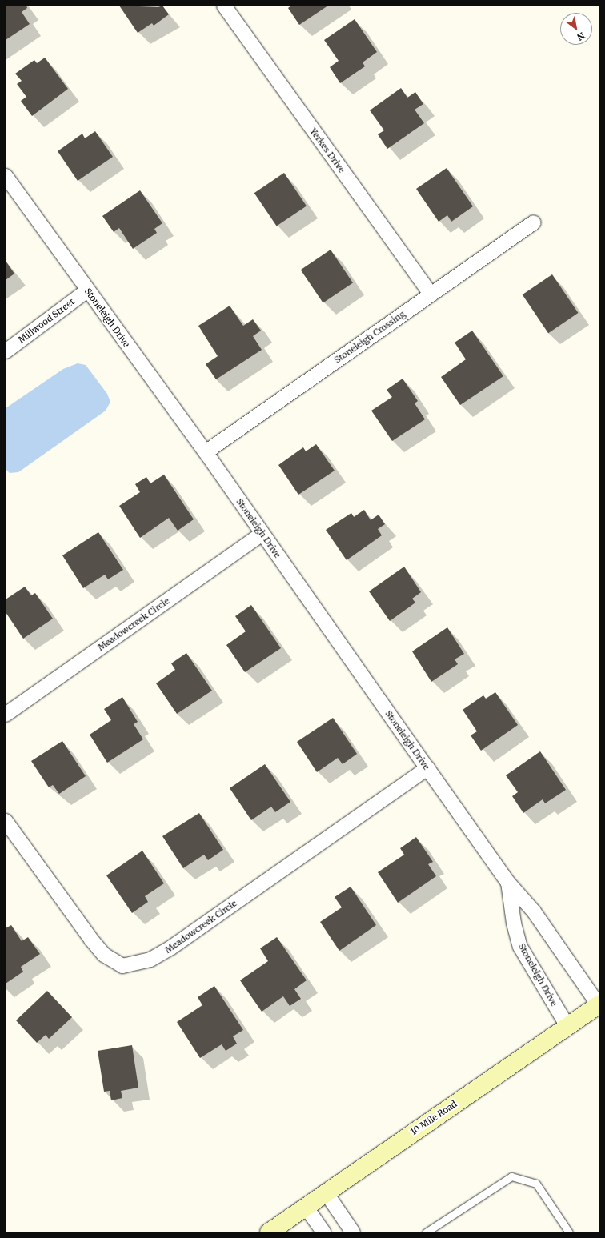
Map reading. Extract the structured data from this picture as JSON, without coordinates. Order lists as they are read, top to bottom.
{
  "streets": {
    "main road": ["10 Mile Road"],
    "street": [
      "Yerkes Drive",
      "Stoneleigh Drive",
      "Millwood Street",
      "Stoneleigh Crossing",
      "Meadowcreek Circle"
    ]
  },
  "crossings": [
    ["Yerkes Drive", "Stoneleigh Crossing"],
    ["Stoneleigh Drive", "Millwood Street"],
    ["Stoneleigh Drive", "Stoneleigh Crossing"],
    ["Stoneleigh Drive", "Meadowcreek Circle"],
    ["Stoneleigh Drive", "10 Mile Road"]
  ],
  "north": "bottom right"
}
